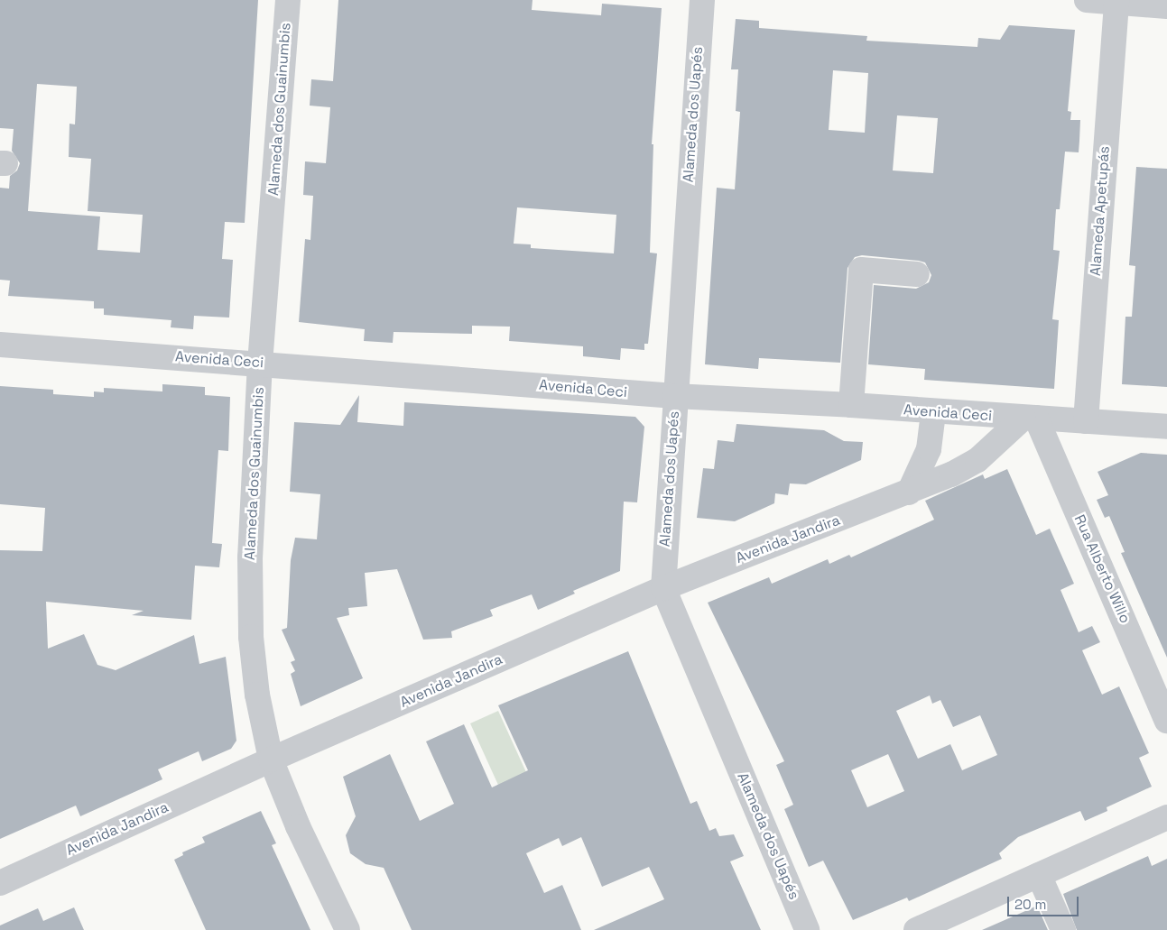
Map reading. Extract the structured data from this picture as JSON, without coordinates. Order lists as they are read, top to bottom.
{
  "streets": {
    "street": [
      "Alameda dos Guainumbis",
      "Alameda dos Uapés",
      "Alameda Apetupás",
      "Avenida Ceci",
      "Avenida Jandira",
      "Rua Alberto Willo"
    ]
  },
  "crossings": [
    ["Alameda dos Guainumbis", "Avenida Ceci"],
    ["Alameda dos Guainumbis", "Avenida Jandira"],
    ["Alameda dos Uapés", "Avenida Ceci"],
    ["Alameda dos Uapés", "Avenida Jandira"],
    ["Alameda Apetupás", "Avenida Ceci"],
    ["Avenida Ceci", "Avenida Jandira"],
    ["Avenida Ceci", "Rua Alberto Willo"],
    ["Avenida Jandira", "Rua Alberto Willo"]
  ],
  "scale_bar": "20 m"
}
